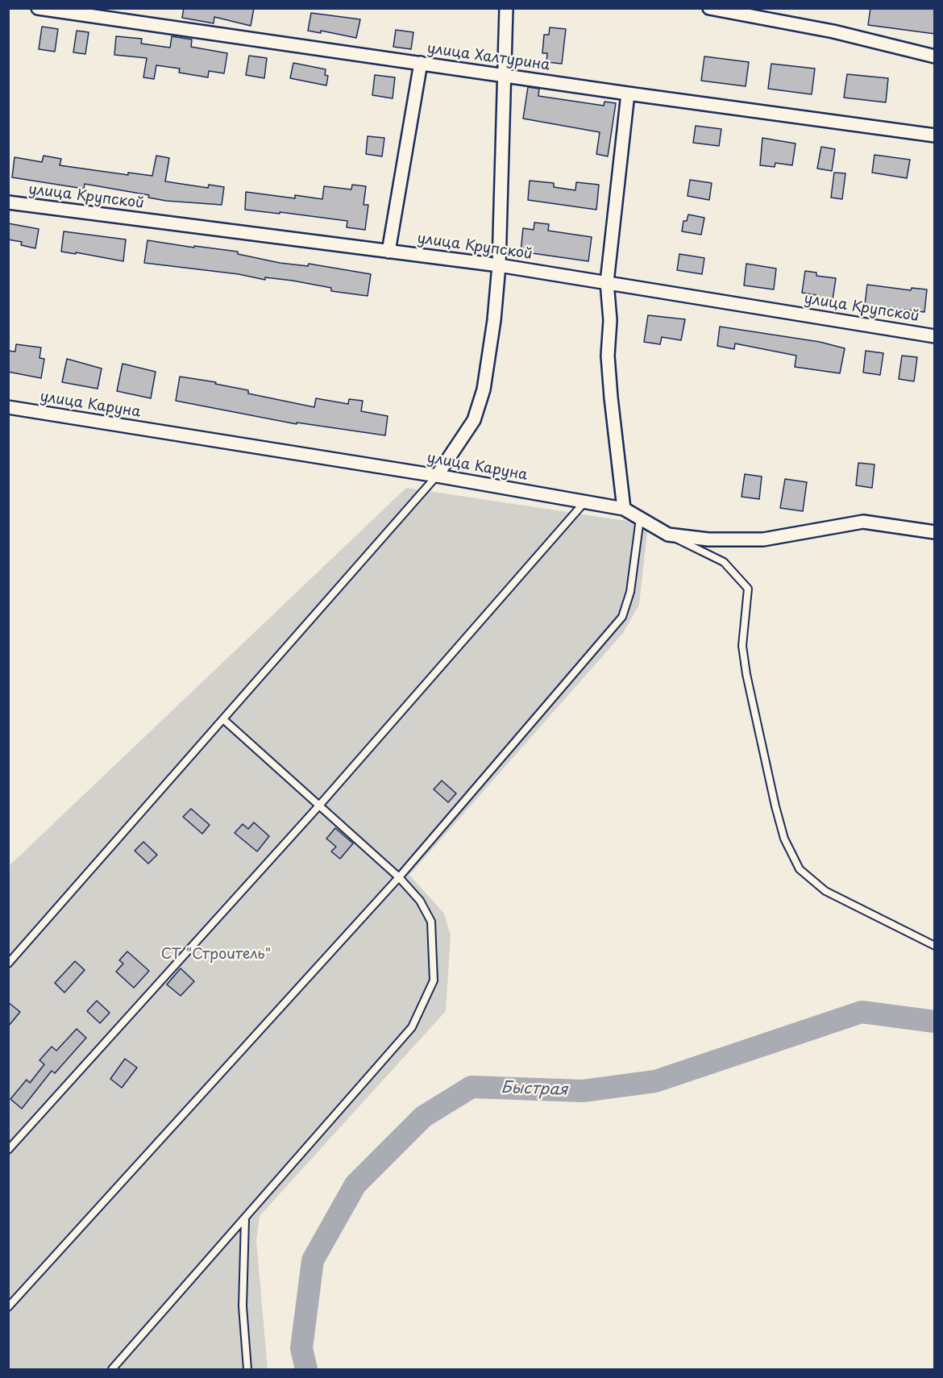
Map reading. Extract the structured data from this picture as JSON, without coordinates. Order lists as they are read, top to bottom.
{
  "streets": {
    "street": ["улица Халтурина", "улица Крупской", "улица Каруна"]
  },
  "water": ["Быстрая"],
  "parks": ["СТ \"Строитель\""]
}
